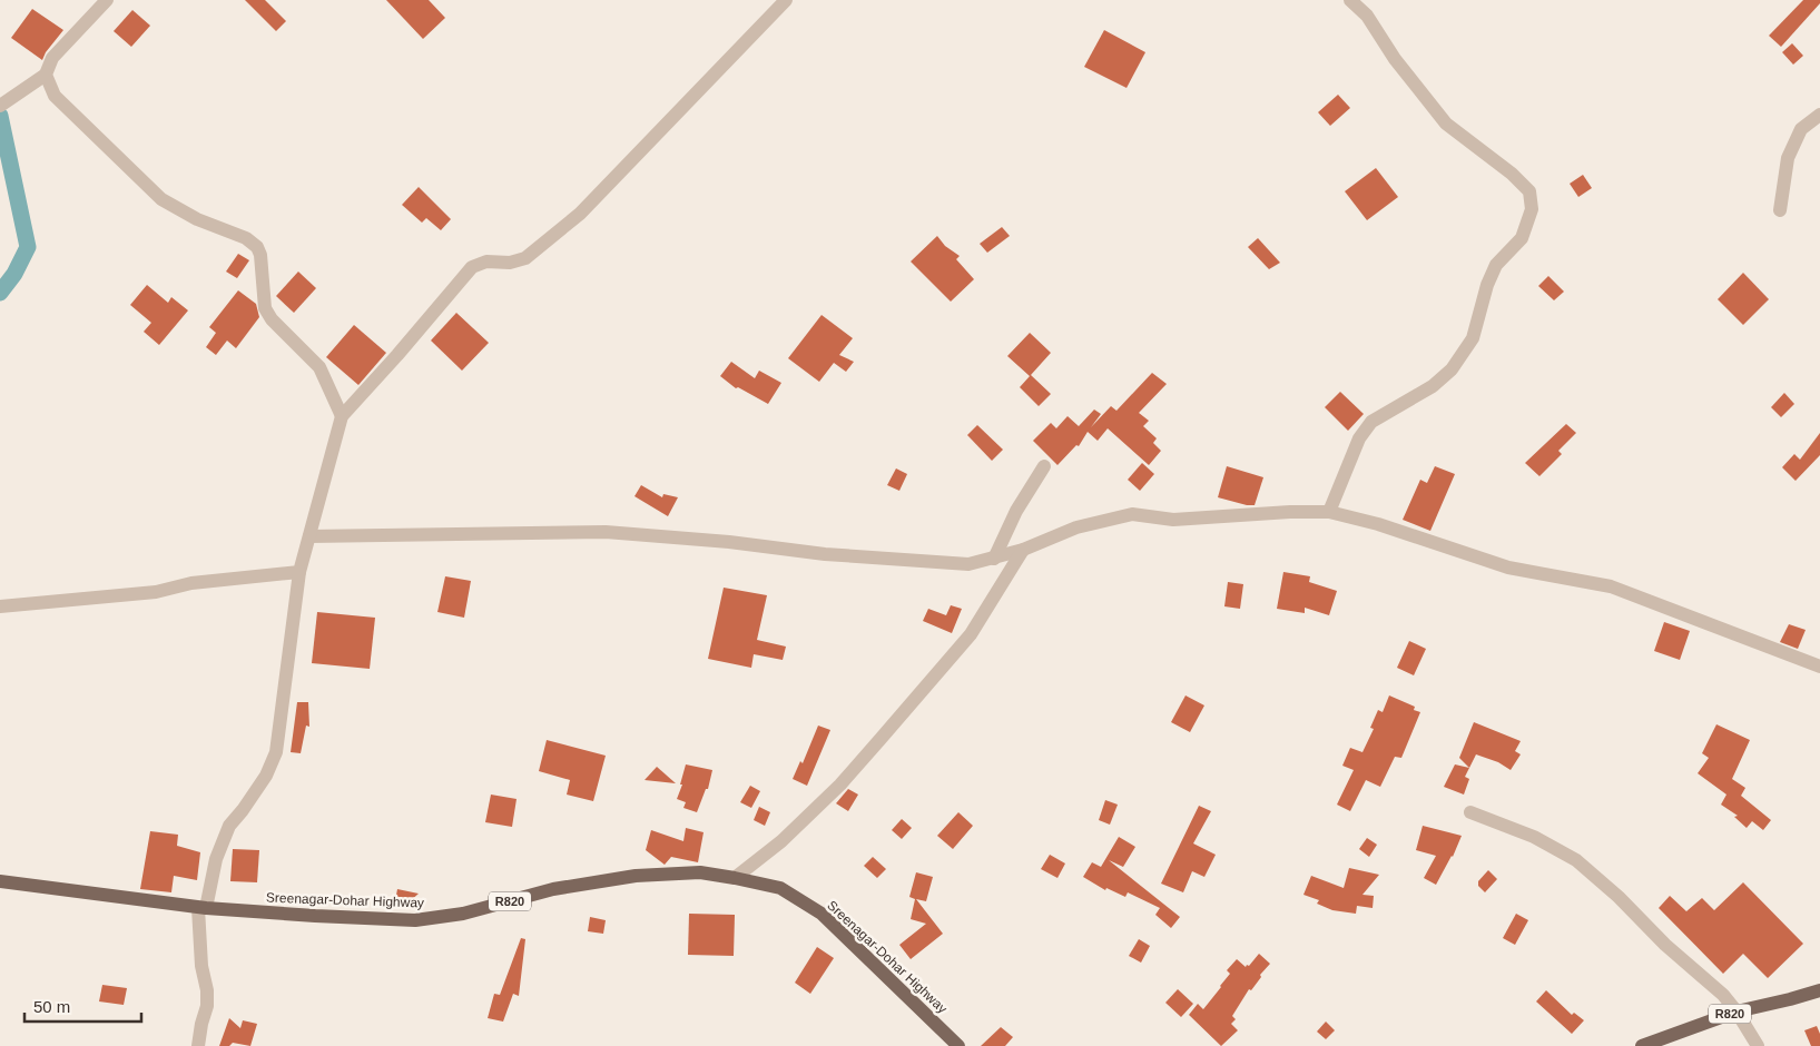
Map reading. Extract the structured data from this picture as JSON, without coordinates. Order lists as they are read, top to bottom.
{
  "streets": {
    "main road": ["Sreenagar-Dohar Highway", "R820"]
  },
  "scale_bar": "50 m"
}
